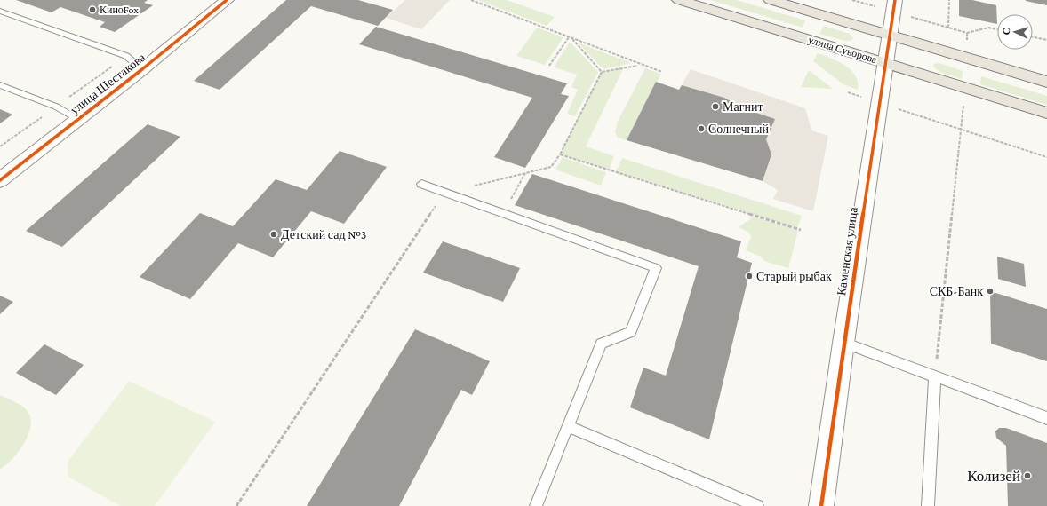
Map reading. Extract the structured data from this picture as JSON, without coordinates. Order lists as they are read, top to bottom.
{
  "streets": {
    "main road": ["улица Суворова"],
    "street": ["улица Шестакова", "Каменская улица"]
  },
  "crossings": [
    ["улица Суворова", "Каменская улица"]
  ],
  "places": [
    "КиноFox",
    "Магнит",
    "Солнечный",
    "Детский сад №3",
    "Старый рыбак",
    "СКБ-Банк",
    "Колизей"
  ],
  "north": "left"
}
